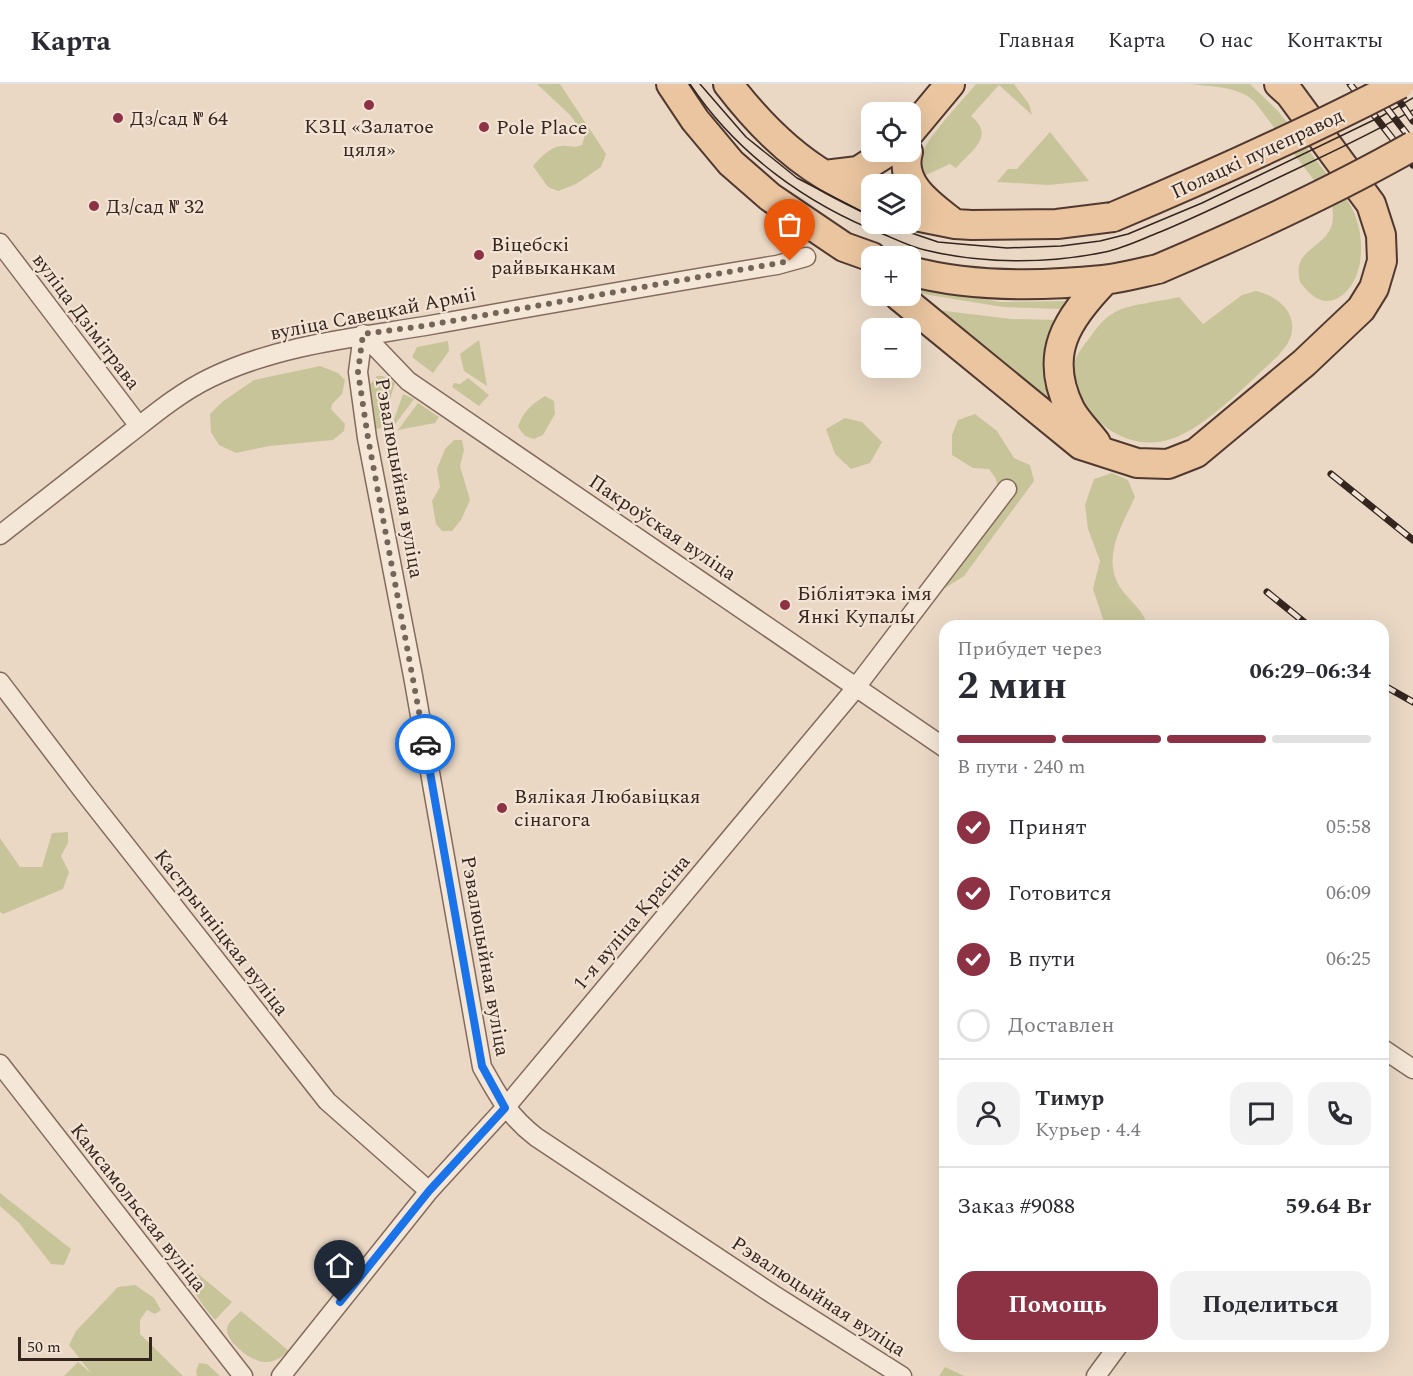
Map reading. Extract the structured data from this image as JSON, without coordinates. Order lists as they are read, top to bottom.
{
  "streets": {
    "main road": ["Полацкі пуцеправод"],
    "street": [
      "вуліца Савецкай Арміі",
      "вуліца Дзімітрава",
      "Рэвалюцыйная вуліца",
      "Пакроўская вуліца",
      "1-я вуліца Красіна",
      "Кастрычніцкая вуліца",
      "Камсамольская вуліца"
    ]
  },
  "crossings": [
    ["вуліца Савецкай Арміі", "вуліца Дзімітрава"],
    ["вуліца Савецкай Арміі", "Рэвалюцыйная вуліца"],
    ["вуліца Савецкай Арміі", "Пакроўская вуліца"],
    ["Рэвалюцыйная вуліца", "Пакроўская вуліца"],
    ["Рэвалюцыйная вуліца", "1-я вуліца Красіна"],
    ["Пакроўская вуліца", "1-я вуліца Красіна"],
    ["1-я вуліца Красіна", "Кастрычніцкая вуліца"]
  ],
  "places": [
    "КЗЦ «Залатое цяля»",
    "Дз/сад № 64",
    "Pole Place",
    "Дз/сад № 32",
    "Віцебскі райвыканкам",
    "Бібліятэка імя Янкі Купалы",
    "Вялікая Любавіцкая сінагога"
  ],
  "scale_bar": "50 m",
  "page": {
    "header": "Карта",
    "nav": [
      "Главная",
      "Карта",
      "О нас",
      "Контакты"
    ],
    "map_buttons": ["+", "−"],
    "heading": ["2 мин", "Прибудет через", "06:29–06:34"],
    "panel": [
      "Тимур",
      "Курьер · 4.4",
      "Заказ #9088",
      "59.64 Br"
    ],
    "bar": "В пути · 240 m",
    "list": [
      ["Принят", "05:58"],
      ["Готовится", "06:09"],
      ["В пути", "06:25"],
      "Доставлен"
    ],
    "buttons": ["Помощь", "Поделиться"],
    "scale": "50 m"
  }
}
